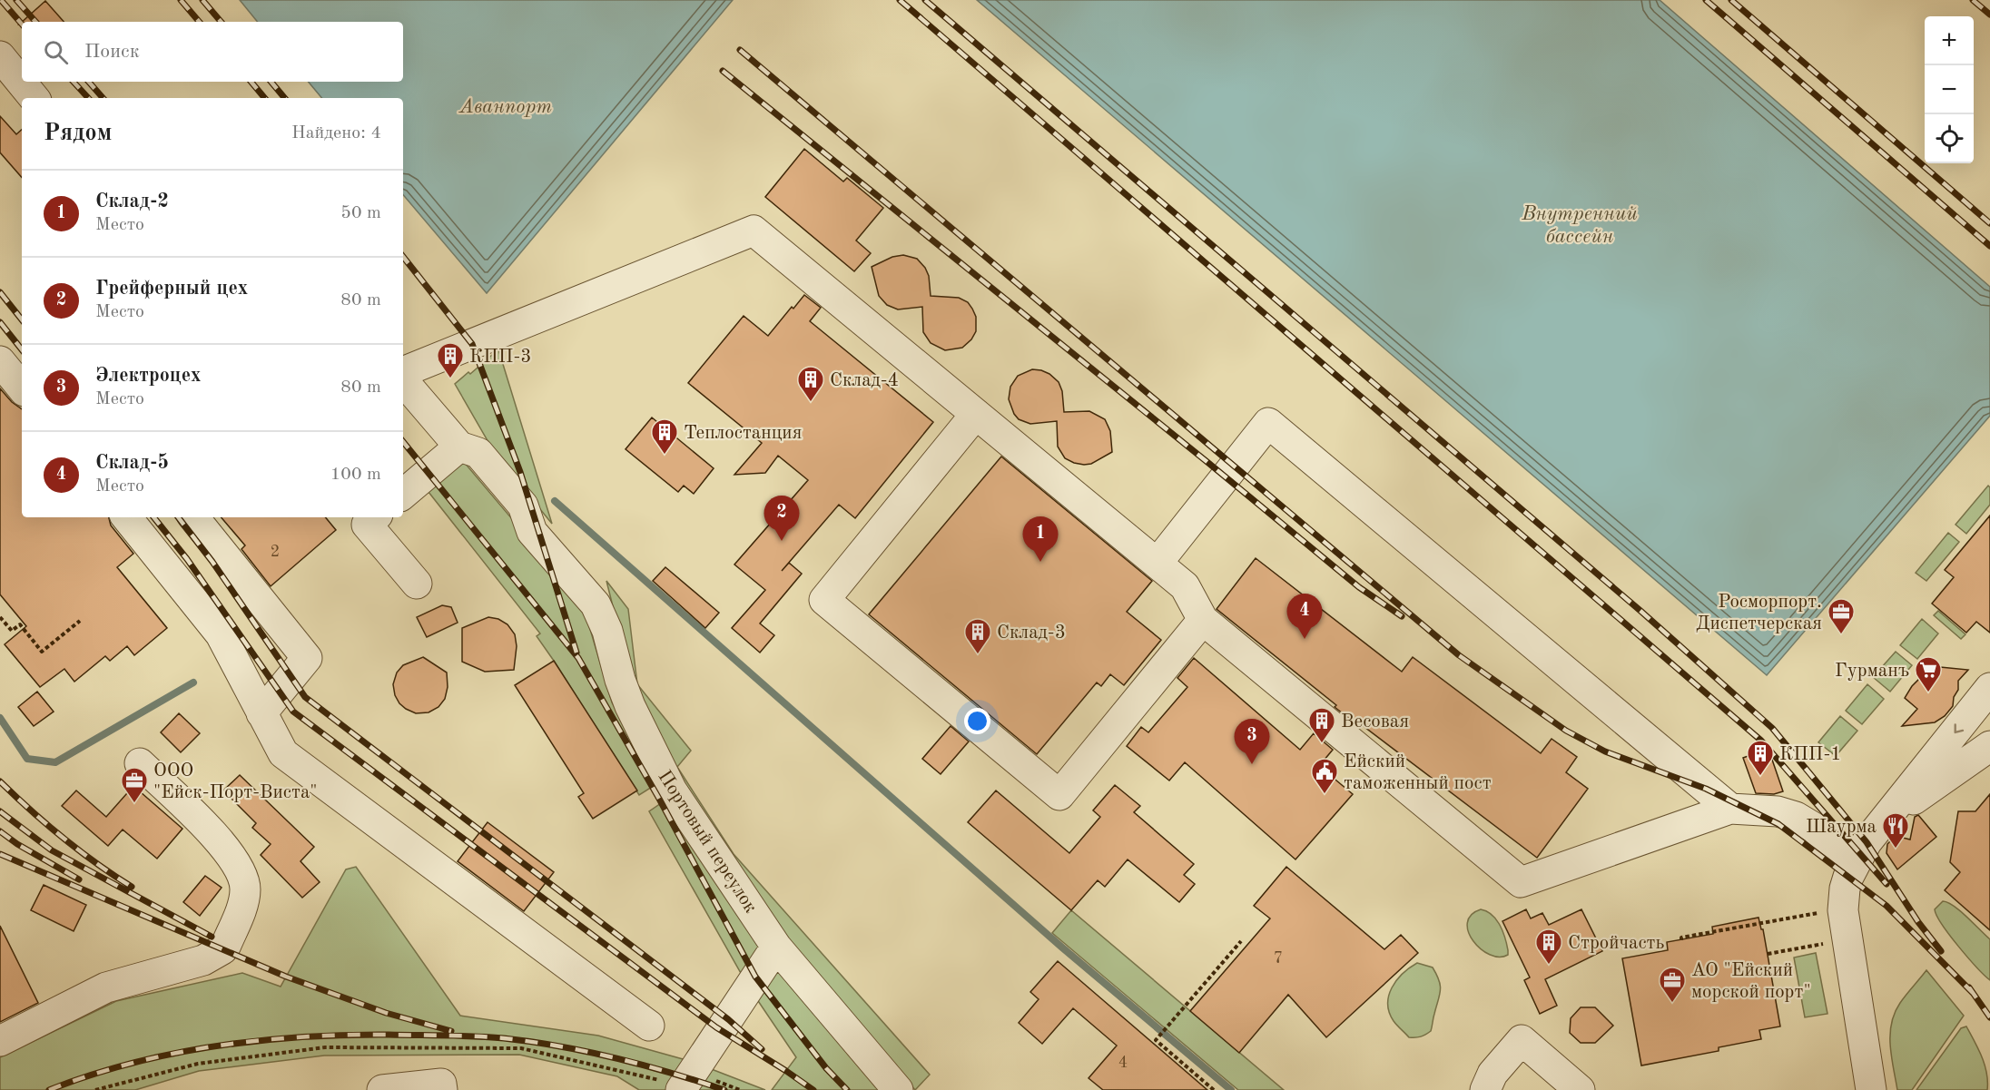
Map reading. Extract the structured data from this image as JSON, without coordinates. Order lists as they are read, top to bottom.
{
  "streets": {
    "street": ["Портовый переулок"]
  },
  "water": ["Аванпорт", "Внутренний бассейн"],
  "places": {
    "building": [
      "КПП-3",
      "Склад-4",
      "Теплостанция",
      "Склад-3",
      "Весовая",
      "КПП-1",
      "Стройчасть"
    ],
    "office": ["Росморпорт. Диспетчерская", "ООО \"Ейск-Порт-Виста\"", "АО \"Ейский морской порт\""],
    "supermarket": ["Гурманъ"],
    "public building": ["Ейский таможенный пост"],
    "restaurant": ["Шаурма"]
  },
  "house_numbers": ["2", "7", "4"],
  "page": {
    "map_buttons": ["+", "−"],
    "search": "Поиск",
    "heading": ["Рядом", "Найдено: 4"],
    "list": [
      {
        "mark": "1",
        "name": "Склад-2",
        "note": "Место",
        "value": "50 m"
      },
      {
        "mark": "2",
        "name": "Грейферный цех",
        "note": "Место",
        "value": "80 m"
      },
      {
        "mark": "3",
        "name": "Электроцех",
        "note": "Место",
        "value": "80 m"
      },
      {
        "mark": "4",
        "name": "Склад-5",
        "note": "Место",
        "value": "100 m"
      }
    ],
    "pins": [
      "2",
      "1",
      "4",
      "3"
    ]
  }
}
